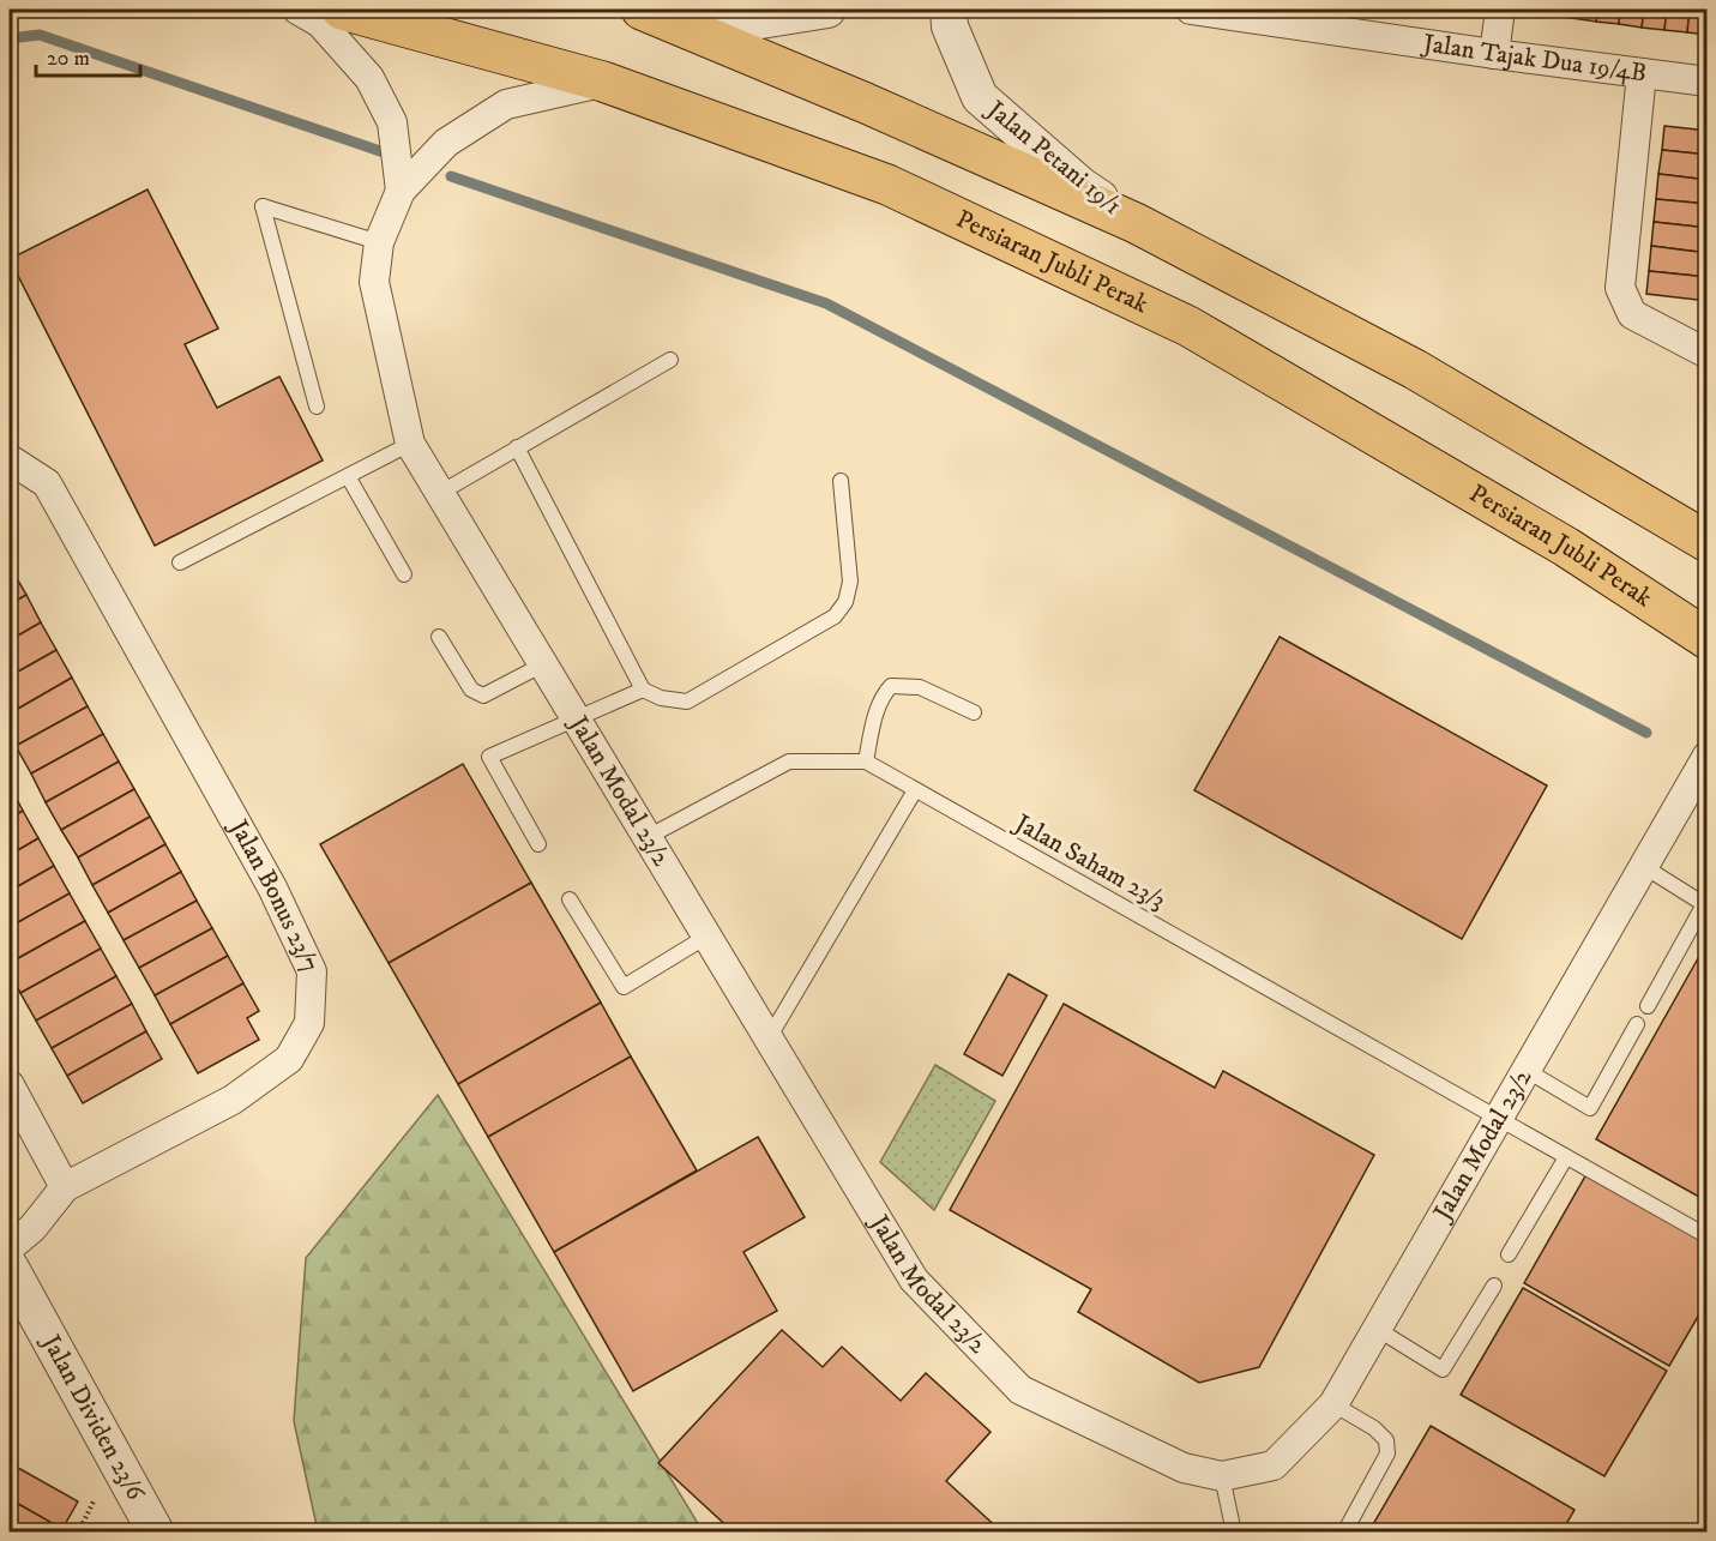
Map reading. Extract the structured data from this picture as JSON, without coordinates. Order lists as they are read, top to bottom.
{
  "streets": {
    "main road": ["Persiaran Jubli Perak"],
    "street": [
      "Jalan Tajak Dua 19/4B",
      "Jalan Petani 19/1",
      "Jalan Modal 23/2",
      "Jalan Bonus 23/7",
      "Jalan Dividen 23/6"
    ],
    "lane": ["Jalan Saham 23/3"]
  },
  "crossings": [
    ["Persiaran Jubli Perak", "Jalan Modal 23/2"],
    ["Jalan Modal 23/2", "Jalan Saham 23/3"]
  ],
  "scale_bar": "20 m"
}
